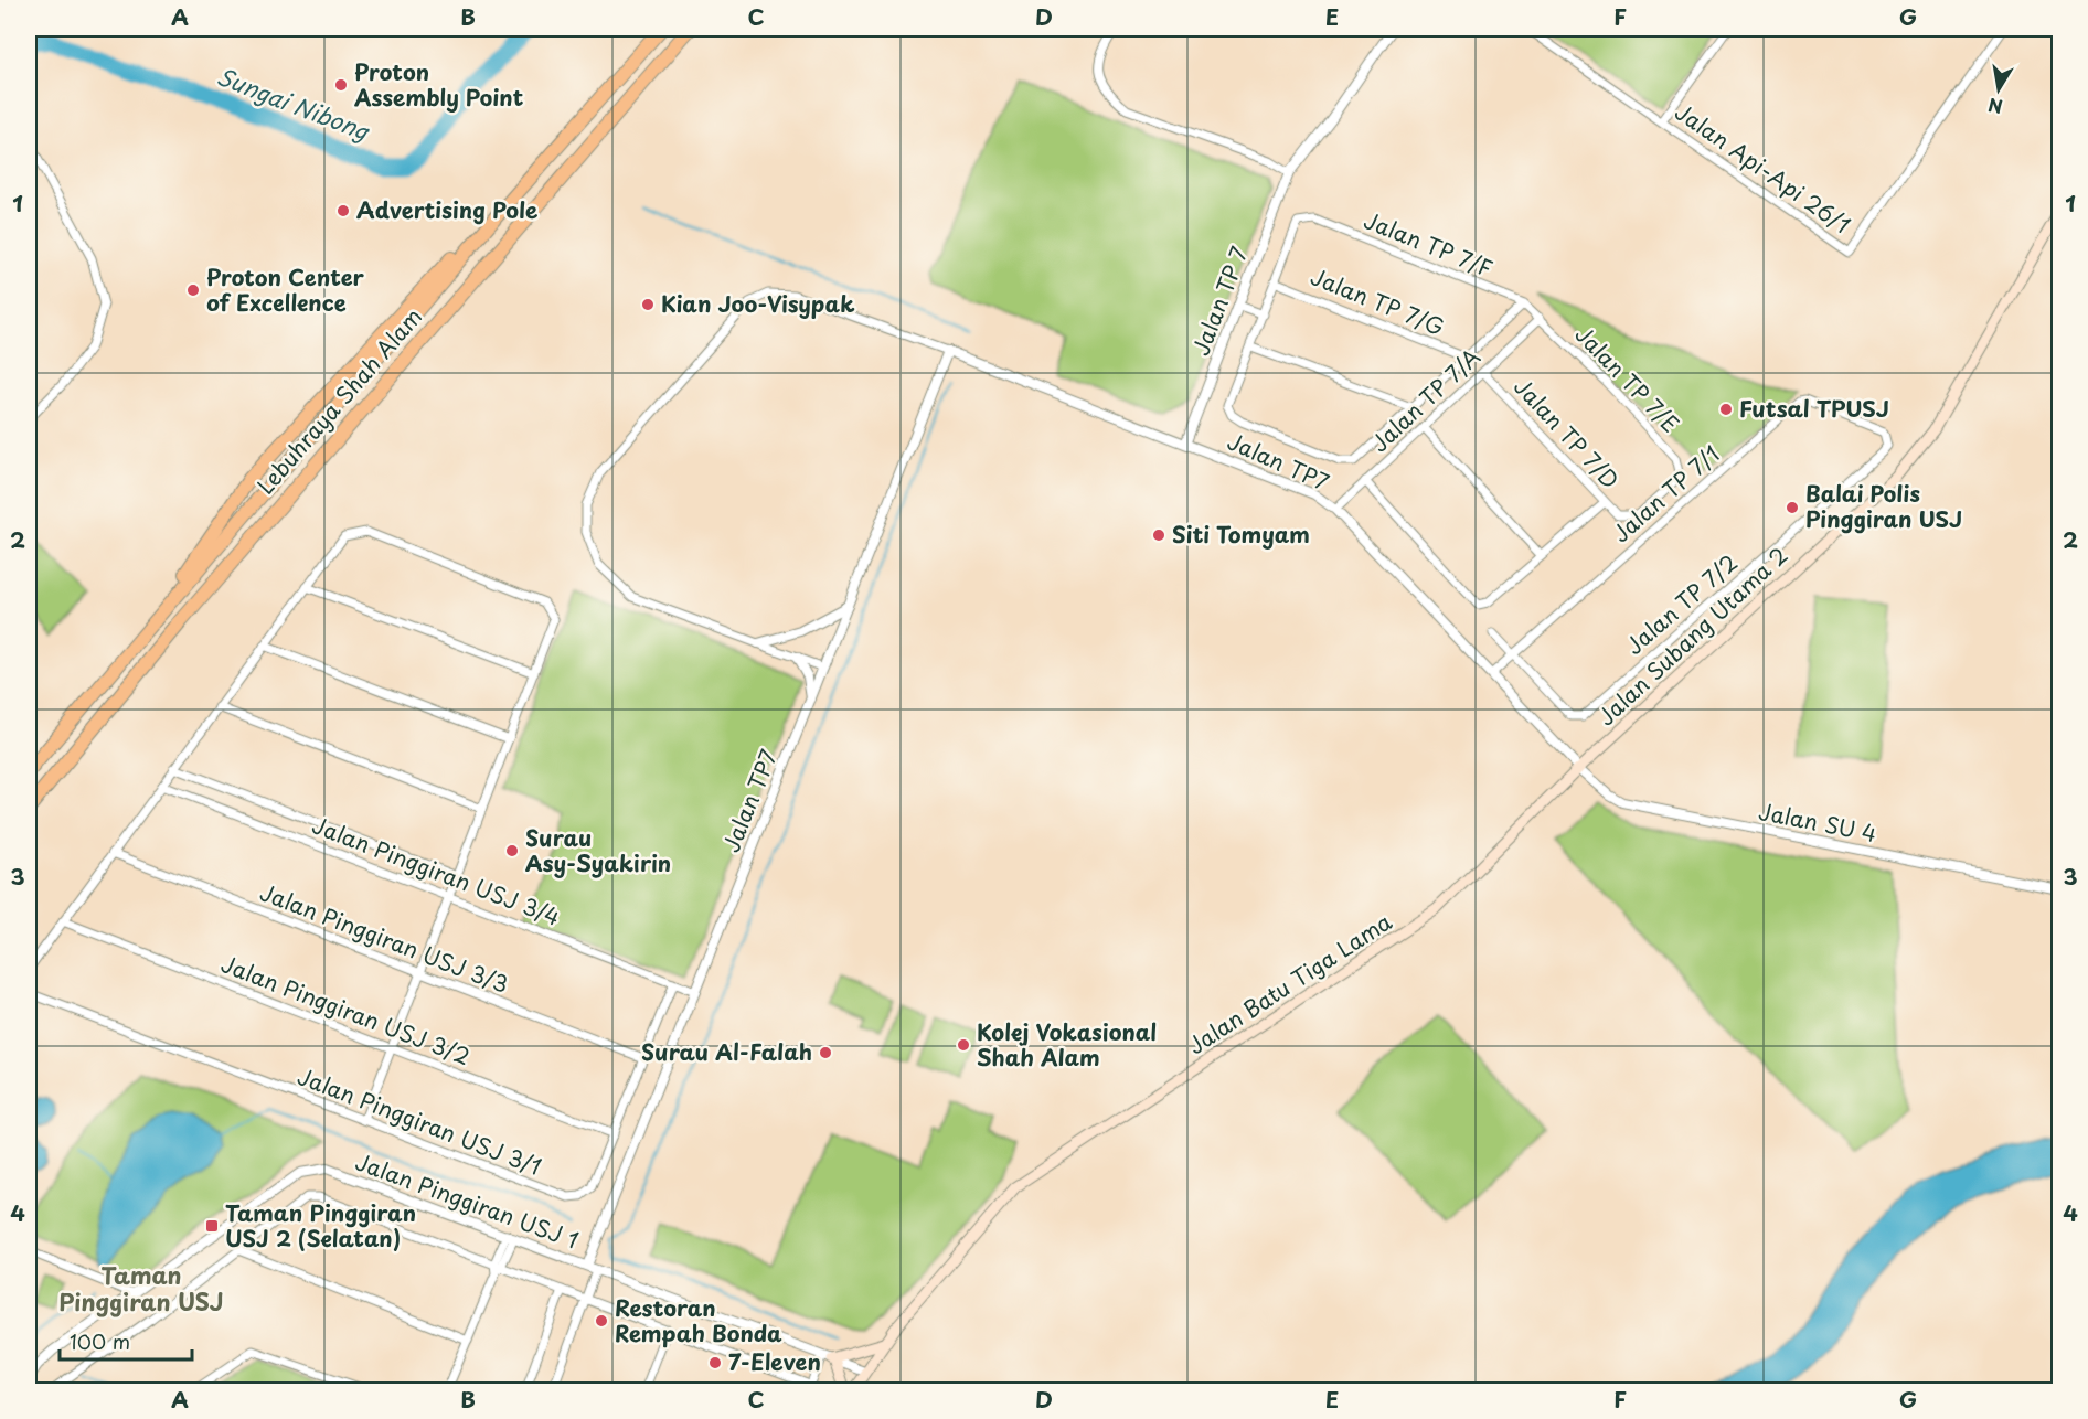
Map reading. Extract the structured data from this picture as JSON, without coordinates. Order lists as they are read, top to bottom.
{
  "streets": {
    "highway": ["Lebuhraya Shah Alam"],
    "main road": ["Jalan Subang Utama 2", "Jalan Batu Tiga Lama"],
    "street": [
      "Jalan Api-Api 26/1",
      "Jalan TP 7/F",
      "Jalan TP 7",
      "Jalan TP 7/G",
      "Jalan TP 7/E",
      "Jalan TP 7/A",
      "Jalan TP 7/D",
      "Jalan TP7",
      "Jalan TP 7/1",
      "Jalan TP 7/2",
      "Jalan SU 4",
      "Jalan Pinggiran USJ 3/4",
      "Jalan Pinggiran USJ 3/3",
      "Jalan Pinggiran USJ 3/2",
      "Jalan Pinggiran USJ 3/1",
      "Jalan Pinggiran USJ 1"
    ]
  },
  "crossings": [
    ["Jalan TP 7/F", "Jalan TP 7/G"],
    ["Jalan TP 7/F", "Jalan TP 7/E"],
    ["Jalan TP 7/F", "Jalan TP 7/A"],
    ["Jalan TP 7", "Jalan TP7"],
    ["Jalan TP 7/E", "Jalan TP 7/A"],
    ["Jalan TP 7/E", "Jalan TP 7/D"],
    ["Jalan TP 7/A", "Jalan TP 7/D"],
    ["Jalan TP 7/A", "Jalan TP7"],
    ["Jalan TP7", "Jalan TP 7/1"],
    ["Jalan TP7", "Jalan Subang Utama 2"],
    ["Jalan TP7", "Jalan SU 4"],
    ["Jalan TP7", "Jalan Pinggiran USJ 3/4"],
    ["Jalan TP7", "Jalan Batu Tiga Lama"],
    ["Jalan TP7", "Jalan Pinggiran USJ 1"],
    ["Jalan TP 7/1", "Jalan TP 7/2"],
    ["Jalan Subang Utama 2", "Jalan SU 4"],
    ["Jalan Subang Utama 2", "Jalan Batu Tiga Lama"],
    ["Jalan SU 4", "Jalan Batu Tiga Lama"],
    ["Jalan Pinggiran USJ 3/4", "Jalan Pinggiran USJ 3/1"],
    ["Jalan Pinggiran USJ 3/3", "Jalan Pinggiran USJ 3/1"],
    ["Jalan Batu Tiga Lama", "Jalan Pinggiran USJ 1"],
    ["Jalan Pinggiran USJ 3/2", "Jalan Pinggiran USJ 3/1"]
  ],
  "districts": ["Taman Pinggiran USJ"],
  "water": ["Sungai Nibong"],
  "places": {
    "other": [
      "Proton Assembly Point",
      "Advertising Pole",
      "Proton Center of Excellence",
      "Kian Joo-Visypak",
      "Futsal TPUSJ",
      "Balai Polis Pinggiran USJ",
      "Siti Tomyam",
      "Surau Asy-Syakirin",
      "Kolej Vokasional Shah Alam",
      "Surau Al-Falah",
      "Restoran Rempah Bonda",
      "7-Eleven"
    ],
    "transit": ["Taman Pinggiran USJ 2 (Selatan)"]
  },
  "scale_bar": "100 m",
  "north": "bottom",
  "grid": {
    "columns": [
      "A",
      "B",
      "C",
      "D",
      "E",
      "F",
      "G"
    ],
    "rows": [
      "1",
      "2",
      "3",
      "4"
    ]
  }
}
